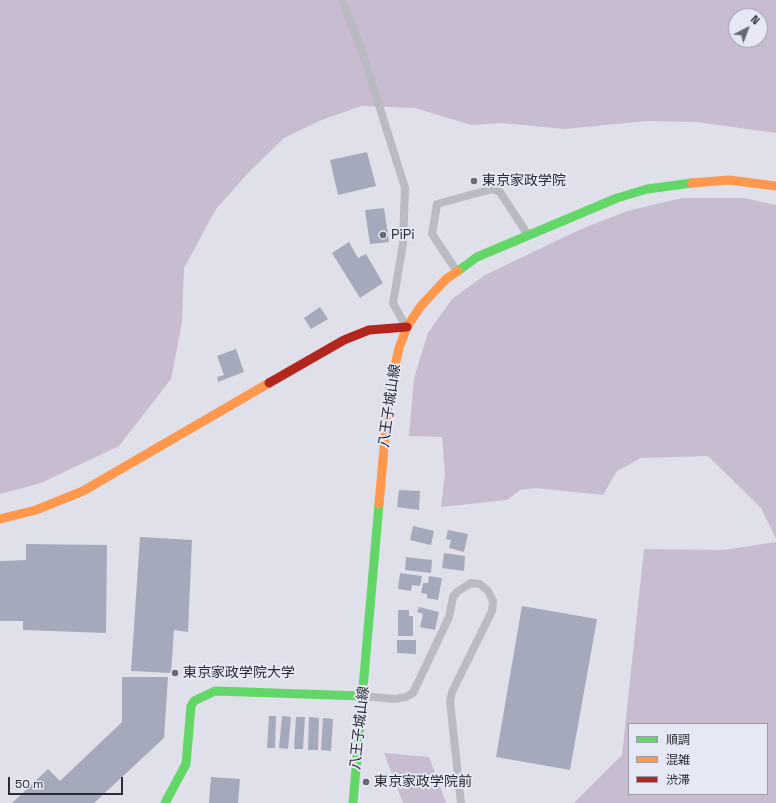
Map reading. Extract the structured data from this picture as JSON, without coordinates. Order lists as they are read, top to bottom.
{
  "streets": {
    "main road": ["八王子城山線"]
  },
  "places": [
    "東京家政学院",
    "PiPi",
    "東京家政学院大学",
    "東京家政学院前"
  ],
  "legend": ["順調", "混雑", "渋滞"],
  "scale_bar": "50 m",
  "north": "top right"
}
